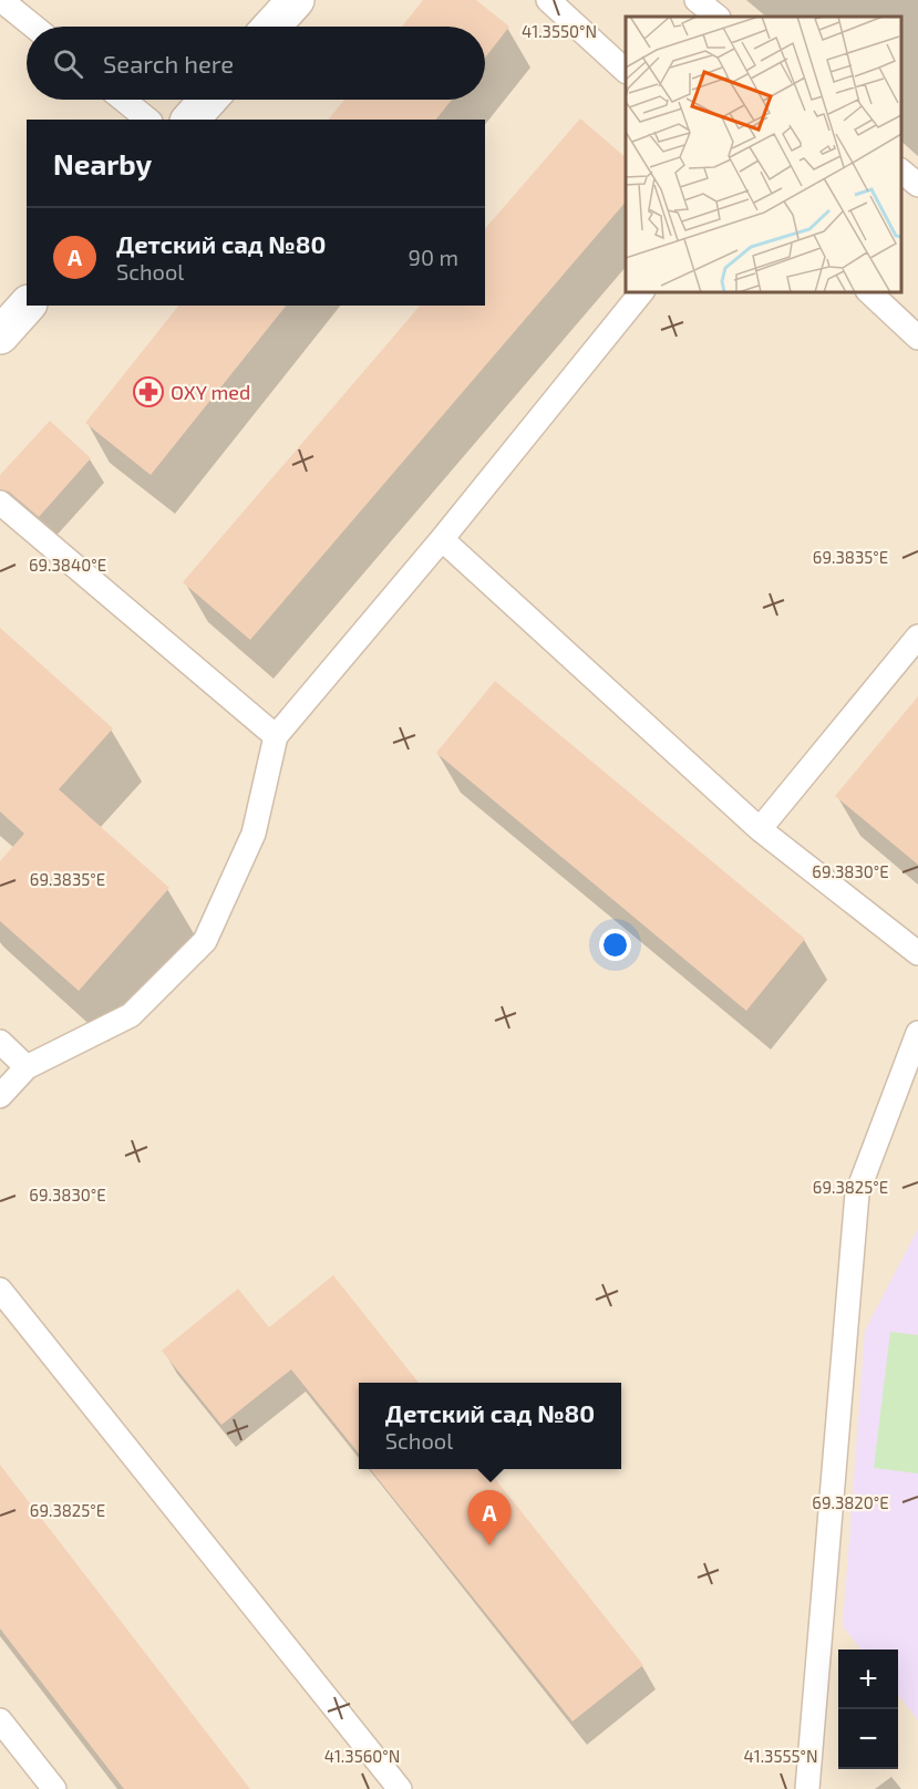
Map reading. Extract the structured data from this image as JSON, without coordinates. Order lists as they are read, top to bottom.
{
  "places": {
    "pharmacy": ["OXY med"]
  },
  "page": {
    "search": "Search here",
    "heading": "Nearby",
    "list": [
      {
        "mark": "A",
        "name": "Детский сад №80",
        "note": "School",
        "value": "90 m"
      }
    ],
    "popup": ["Детский сад №80", "School"],
    "pins": "A",
    "map_buttons": ["+", "−"]
  },
  "coordinates": [
    "41.3550°N",
    "69.3835°E",
    "69.3840°E",
    "69.3830°E",
    "69.3825°E",
    "69.3820°E",
    "41.3560°N",
    "41.3555°N"
  ]
}
